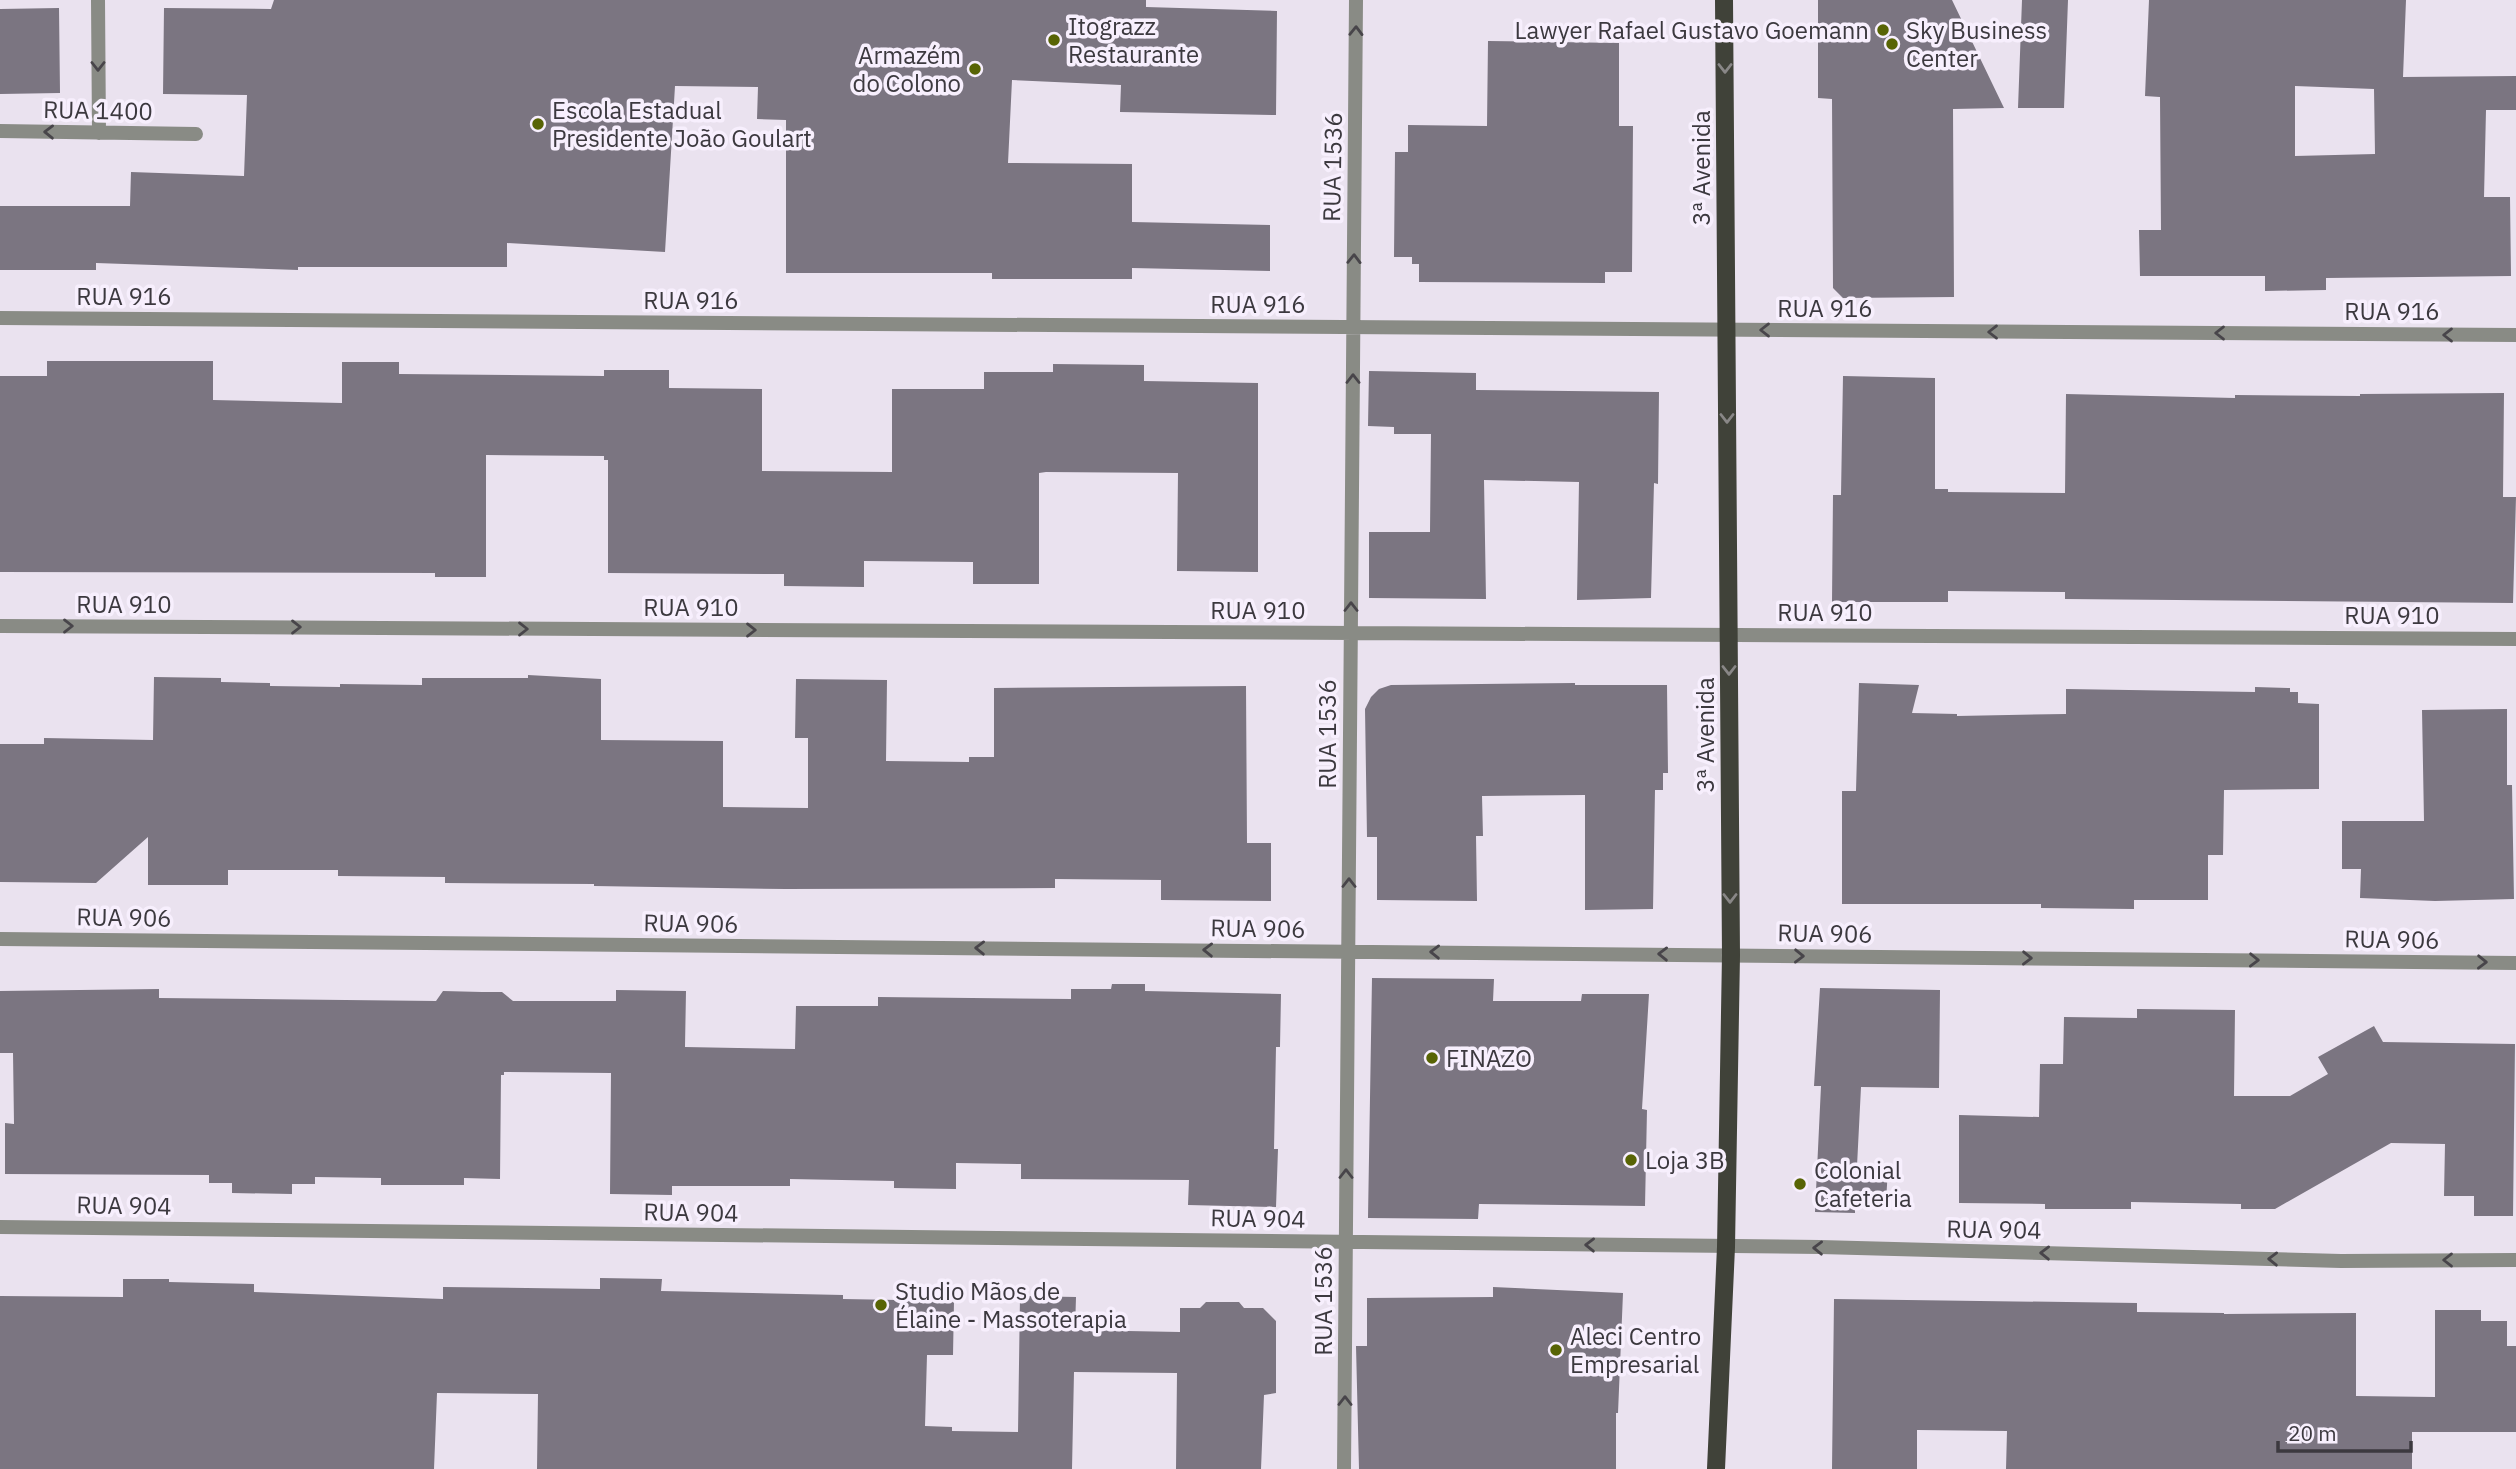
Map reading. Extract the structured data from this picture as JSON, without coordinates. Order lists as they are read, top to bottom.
{
  "streets": {
    "main road": ["3ª Avenida"],
    "street": [
      "RUA 1400",
      "RUA 1536",
      "RUA 916",
      "RUA 910",
      "RUA 906",
      "RUA 904"
    ]
  },
  "crossings": [
    ["RUA 1536", "RUA 916"],
    ["RUA 1536", "RUA 910"],
    ["RUA 1536", "RUA 906"],
    ["RUA 1536", "RUA 904"],
    ["3ª Avenida", "RUA 916"],
    ["3ª Avenida", "RUA 910"],
    ["3ª Avenida", "RUA 906"],
    ["3ª Avenida", "RUA 904"]
  ],
  "one_way": [
    "RUA 1400",
    "RUA 1536",
    "3ª Avenida",
    "RUA 910",
    "RUA 904"
  ],
  "places": [
    "Lawyer Rafael Gustavo Goemann",
    "Itograzz Restaurante",
    "Sky Business Center",
    "Armazém do Colono",
    "Escola Estadual Presidente João Goulart",
    "FINAZO",
    "Loja 3B",
    "Colonial Cafeteria",
    "Studio Mãos de Élaine - Massoterapia",
    "Aleci Centro Empresarial"
  ],
  "scale_bar": "20 m"
}
